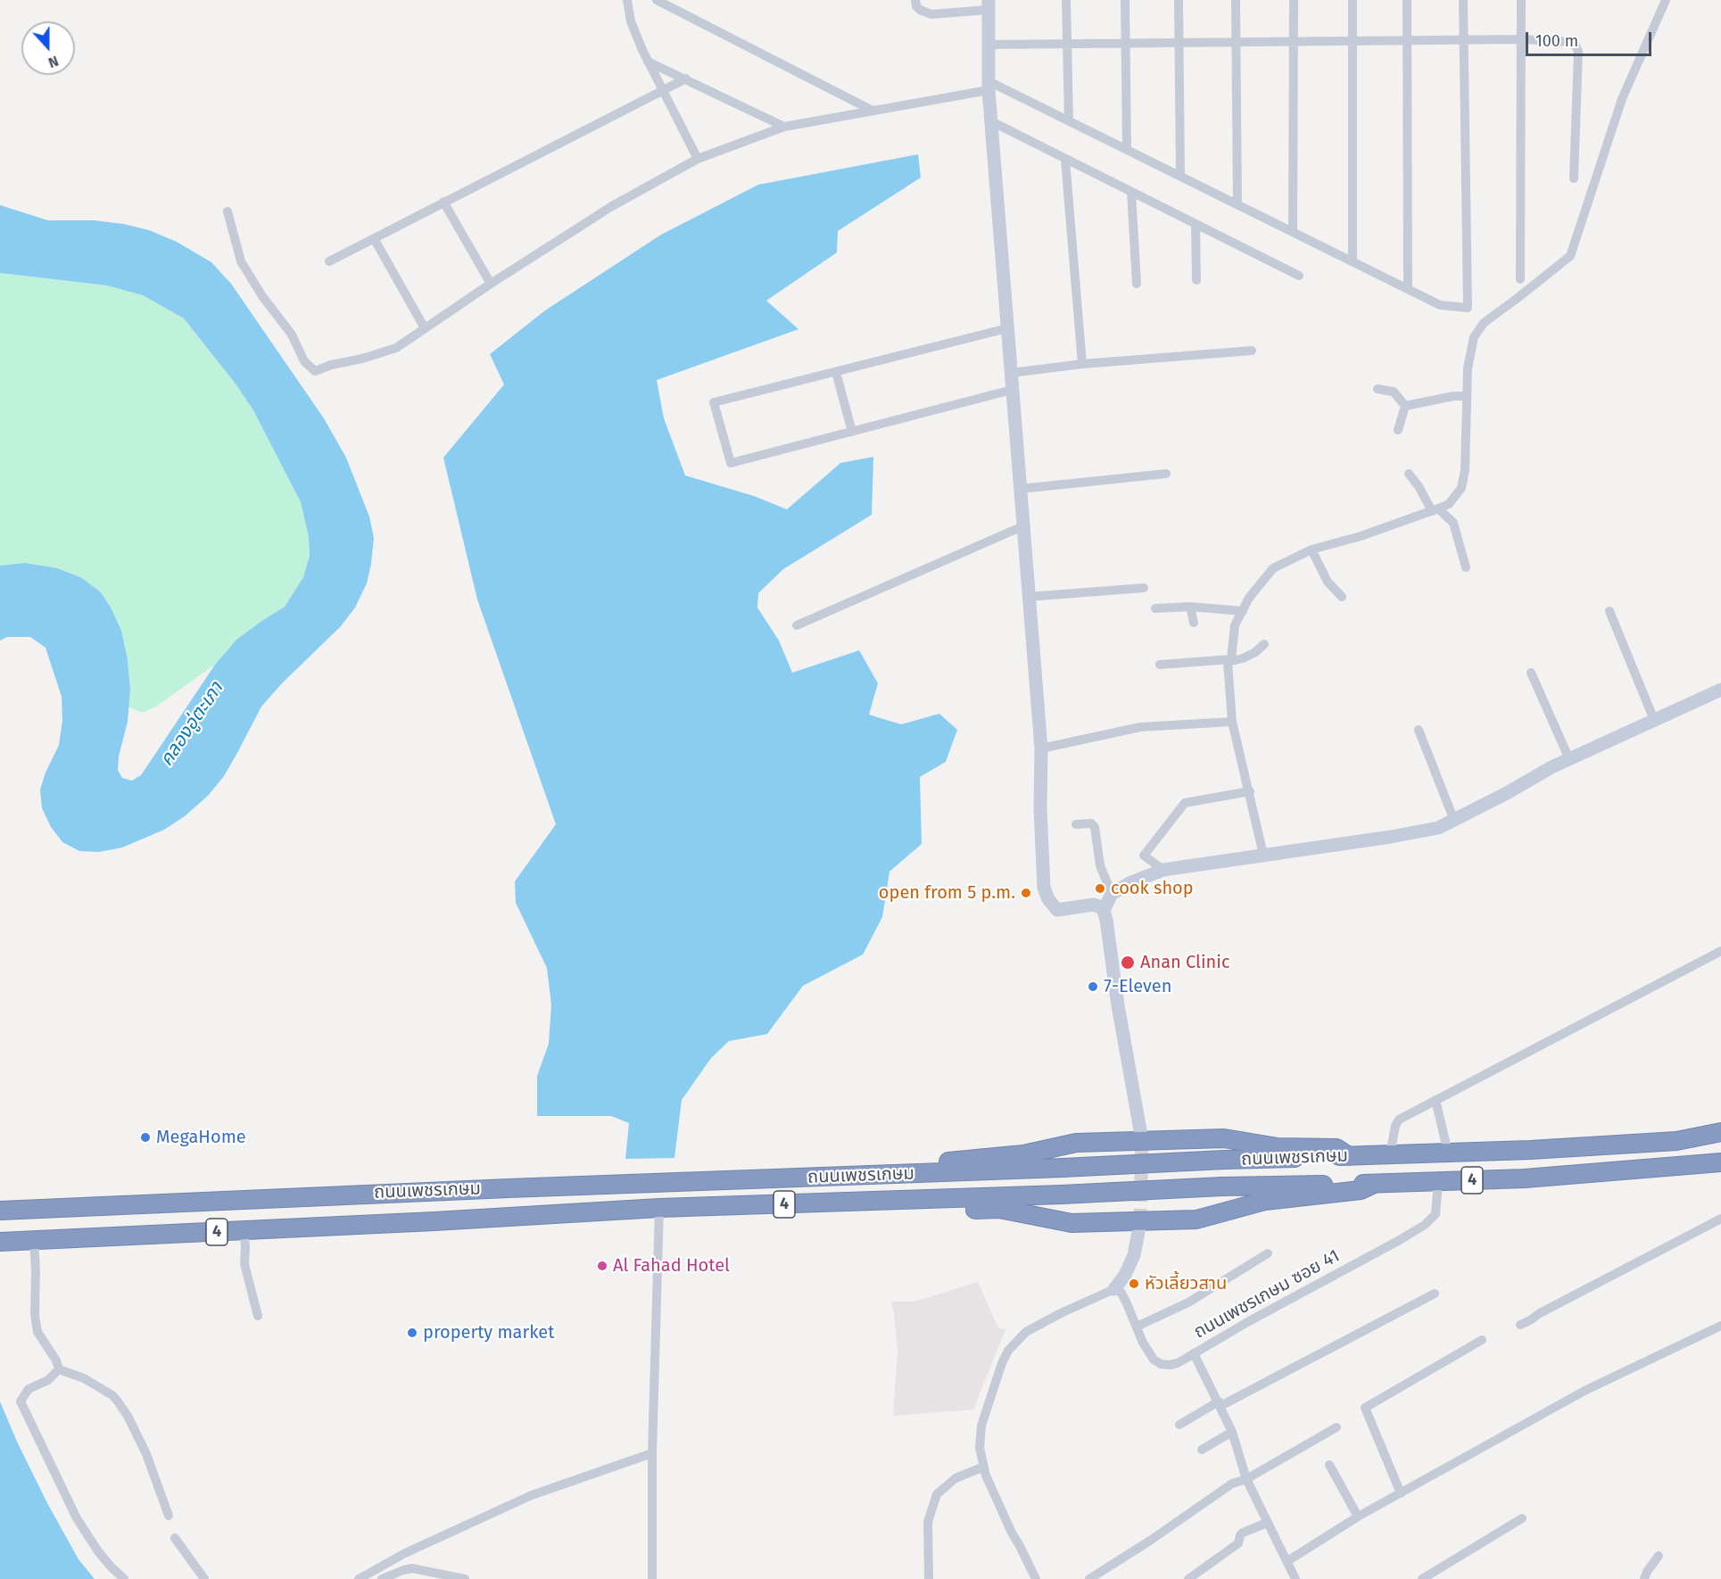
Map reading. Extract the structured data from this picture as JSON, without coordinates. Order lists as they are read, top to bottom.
{
  "streets": {
    "highway": ["ถนนเพชรเกษม", "4"],
    "street": ["ถนนเพชรเกษม ซอย 41"]
  },
  "crossings": [
    ["ถนนเพชรเกษม", "ถนนเพชรเกษม ซอย 41"]
  ],
  "water": ["คลองอู่ตะเภา"],
  "places": [
    "cook shop",
    "open from 5 p.m.",
    "Anan Clinic",
    "7-Eleven",
    "MegaHome",
    "Al Fahad Hotel",
    "หัวเลี้ยวสาน",
    "property market"
  ],
  "scale_bar": "100 m",
  "north": "bottom"
}
